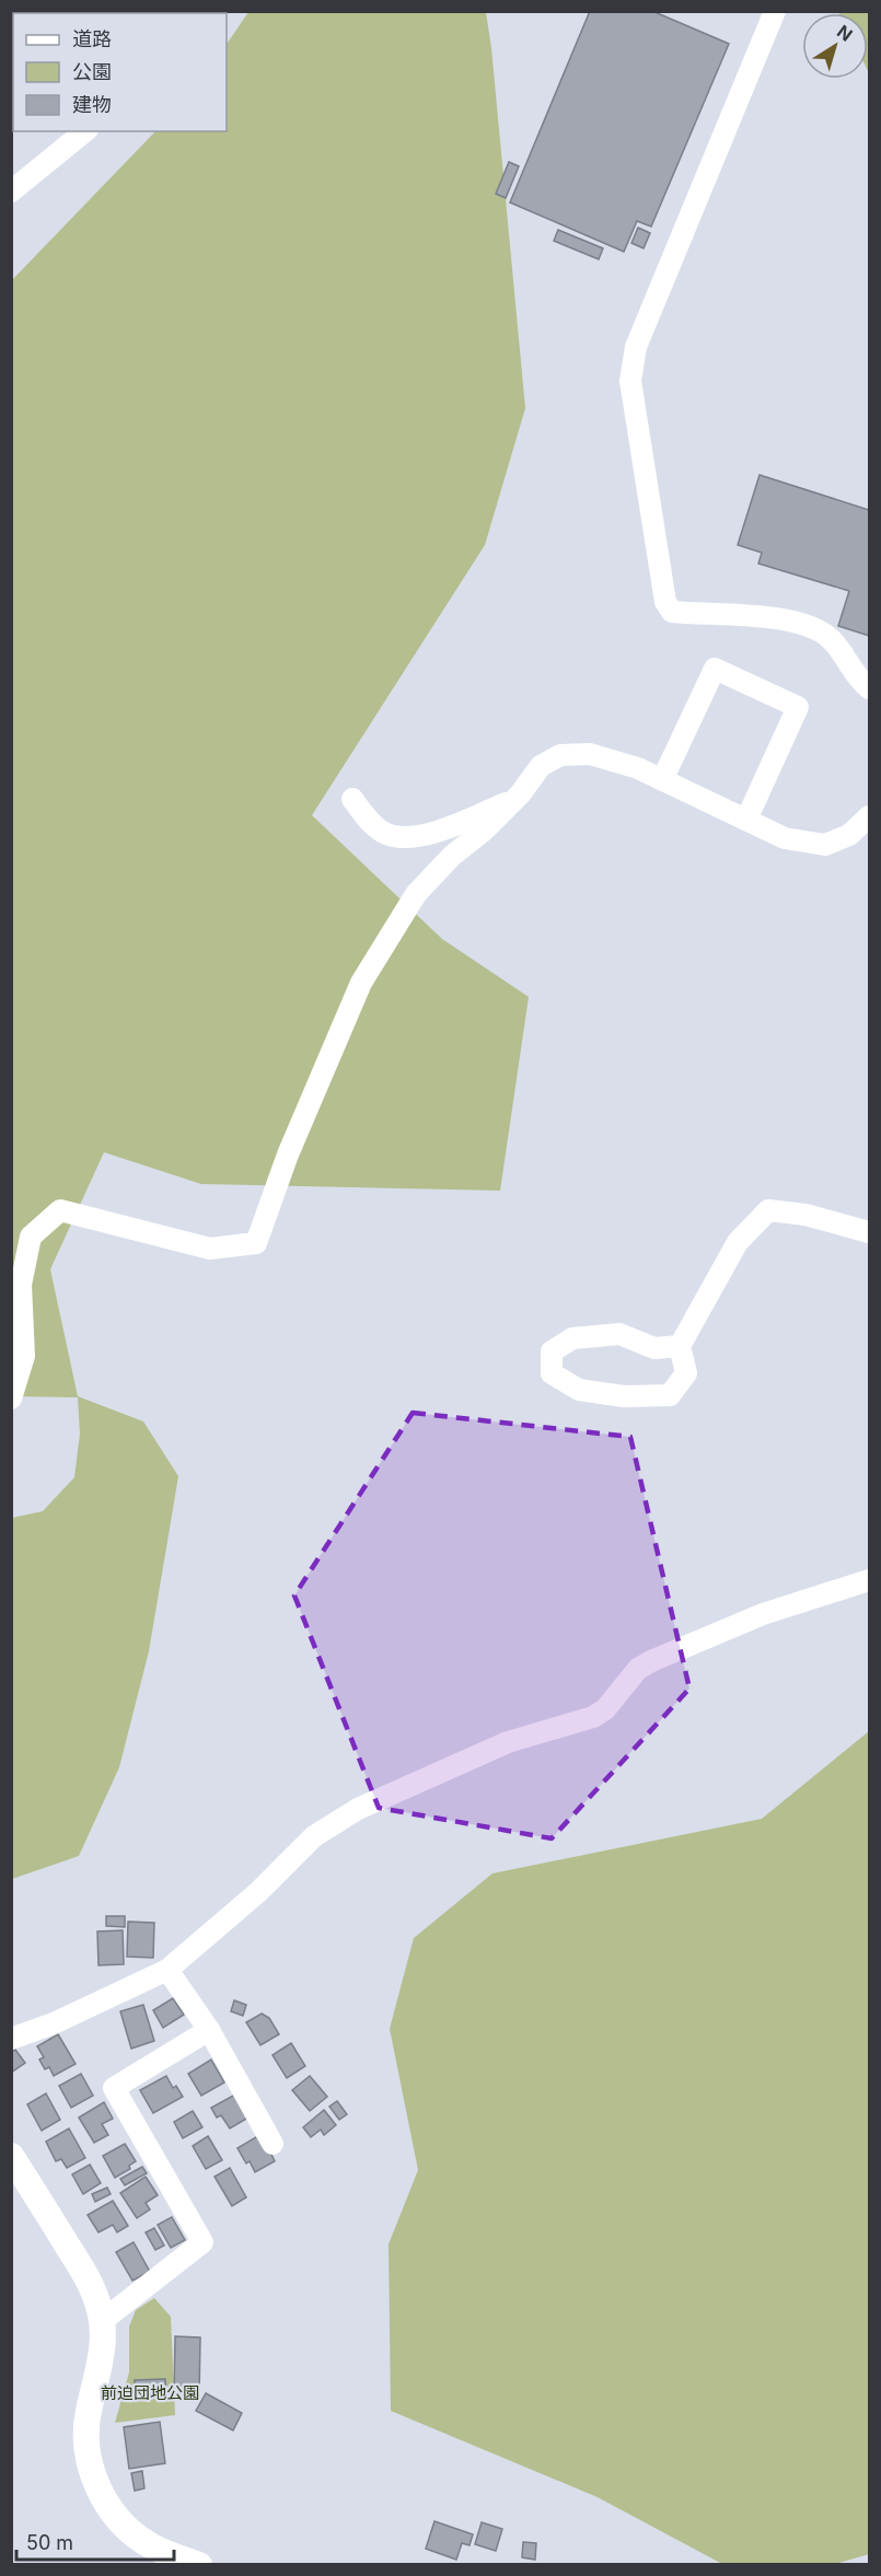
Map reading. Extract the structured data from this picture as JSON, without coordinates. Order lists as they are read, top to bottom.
{
  "parks": ["前迫団地公園"],
  "legend": ["道路", "公園", "建物"],
  "scale_bar": "50 m",
  "north": "top right"
}
